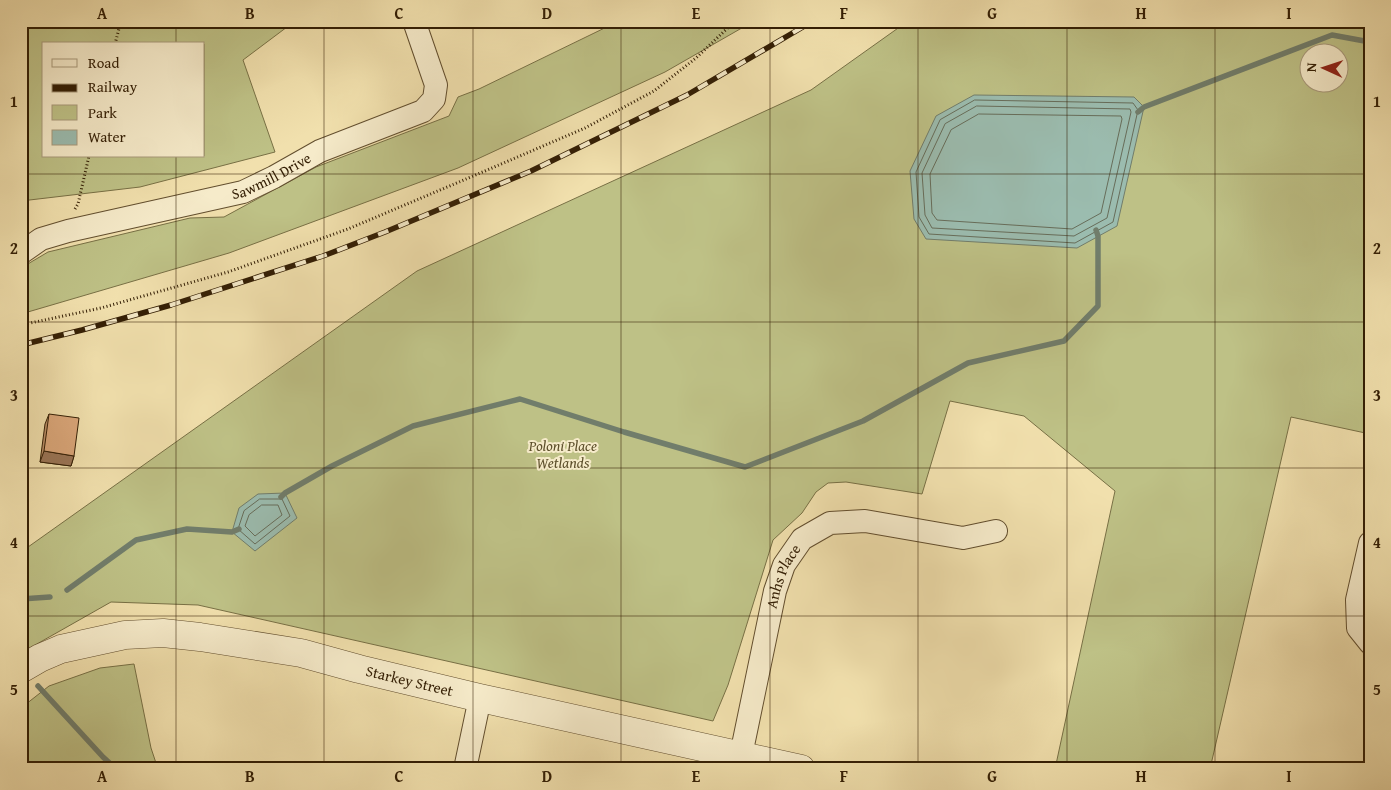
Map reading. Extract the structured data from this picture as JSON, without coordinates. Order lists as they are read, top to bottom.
{
  "streets": {
    "street": ["Sawmill Drive", "Anhs Place", "Starkey Street"]
  },
  "crossings": [
    ["Anhs Place", "Starkey Street"]
  ],
  "parks": ["Poloni Place Wetlands"],
  "legend": [
    "Road",
    "Railway",
    "Park",
    "Water"
  ],
  "north": "left",
  "grid": {
    "columns": [
      "A",
      "B",
      "C",
      "D",
      "E",
      "F",
      "G",
      "H",
      "I"
    ],
    "rows": [
      "1",
      "2",
      "3",
      "4",
      "5"
    ]
  }
}
